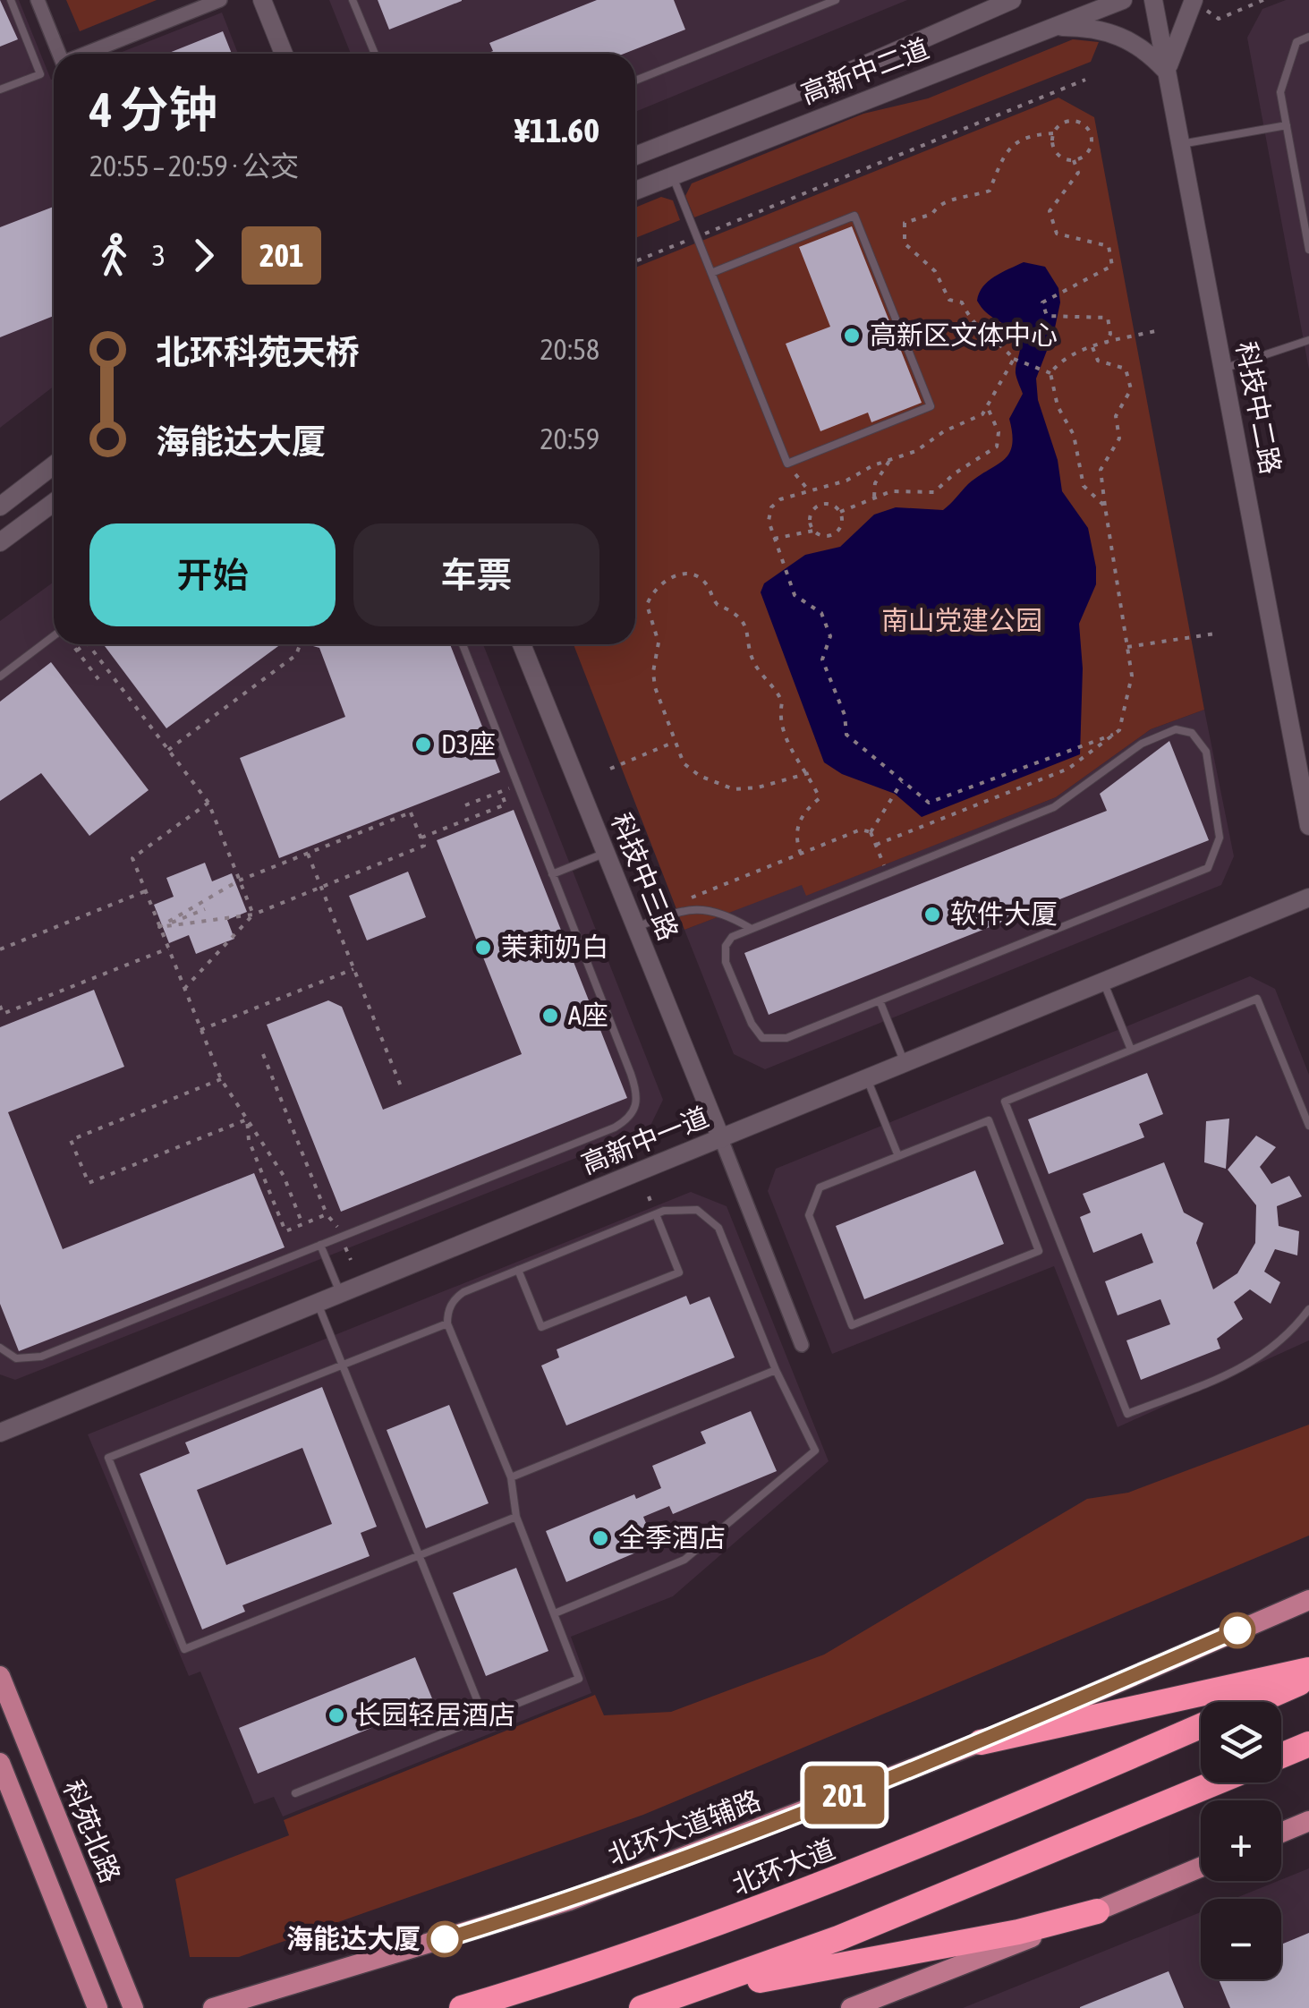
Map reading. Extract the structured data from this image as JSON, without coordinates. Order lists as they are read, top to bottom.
{
  "streets": {
    "highway": ["北环大道"],
    "main road": [
      "高新中二道",
      "科技中二路",
      "科技中三路",
      "高新中一道",
      "北环大道辅路",
      "科苑北路"
    ]
  },
  "crossings": [
    ["科技中三路", "高新中一道"]
  ],
  "parks": ["南山党建公园"],
  "places": [
    "高新区文体中心",
    "D3座",
    "软件大厦",
    "茉莉奶白",
    "A座",
    "全季酒店",
    "长园轻居酒店",
    "海能达大厦"
  ],
  "lines": ["bus line 201"],
  "page": {
    "on_map": "201",
    "heading": ["4 分钟", "20:55 – 20:59 · 公交", "¥11.60"],
    "legs": ["3", "201"],
    "list": [
      {
        "name": "北环科苑天桥",
        "value": "20:58"
      },
      {
        "name": "海能达大厦",
        "value": "20:59"
      }
    ],
    "buttons": ["开始", "车票"],
    "map_buttons": ["+", "−"]
  }
}
